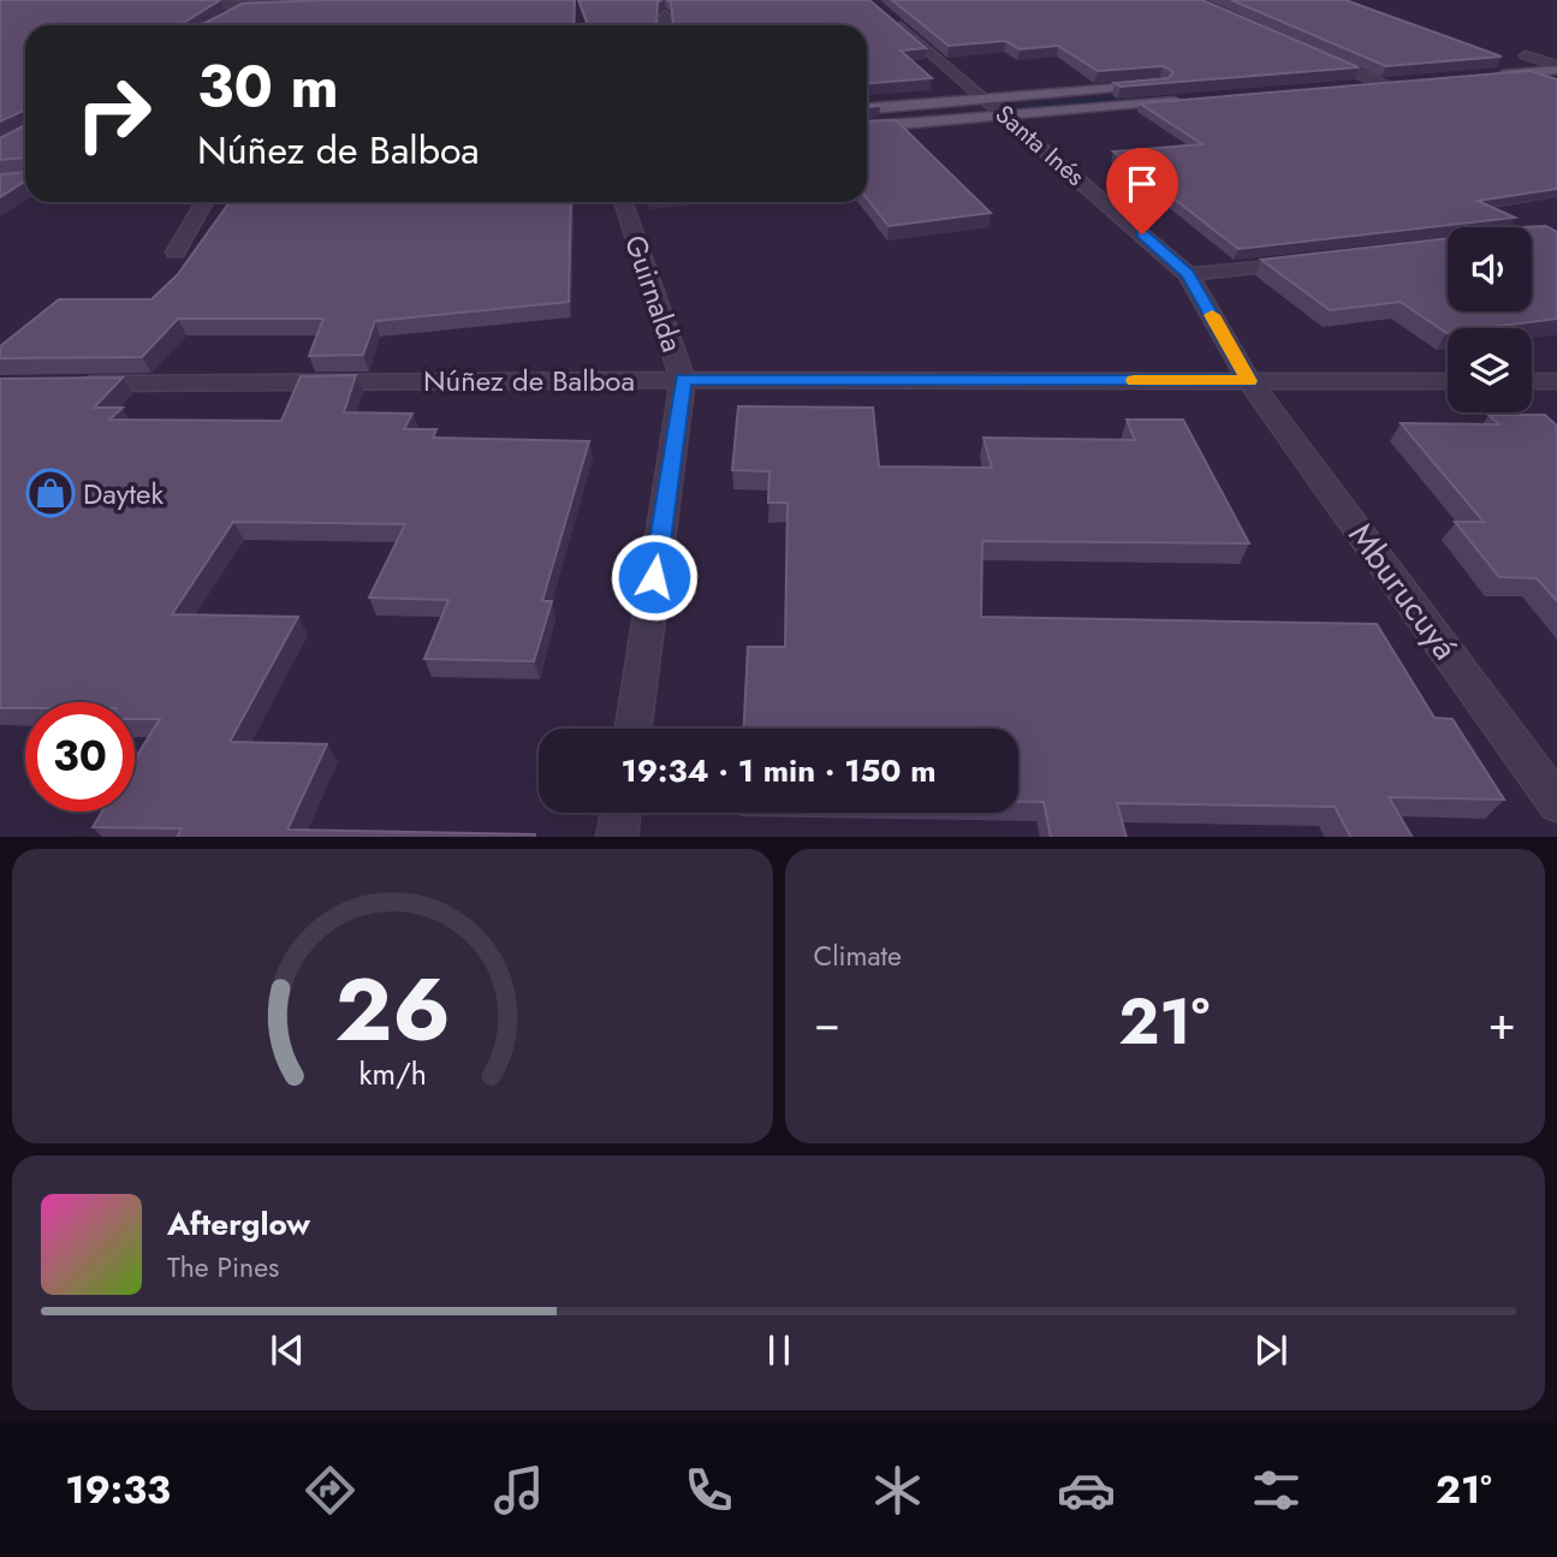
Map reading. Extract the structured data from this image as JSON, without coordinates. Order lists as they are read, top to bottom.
{
  "streets": {
    "street": [
      "Santa Inés",
      "Guirnalda",
      "Núñez de Balboa",
      "Mburucuyá"
    ]
  },
  "crossings": [
    ["Santa Inés", "Núñez de Balboa"],
    ["Santa Inés", "Mburucuyá"],
    ["Guirnalda", "Núñez de Balboa"],
    ["Núñez de Balboa", "Mburucuyá"]
  ],
  "places": {
    "shop": ["Daytek"]
  },
  "page": {
    "turn": ["30 m", "Núñez de Balboa"],
    "limit": "30",
    "trip": "19:34 · 1 min · 150 m",
    "tile": "Climate",
    "heat": ["−", "21°", "+"],
    "song": ["Afterglow", "The Pines"],
    "tabs": ["19:33", "21°"],
    "gauge": ["26", "km/h"]
  }
}
